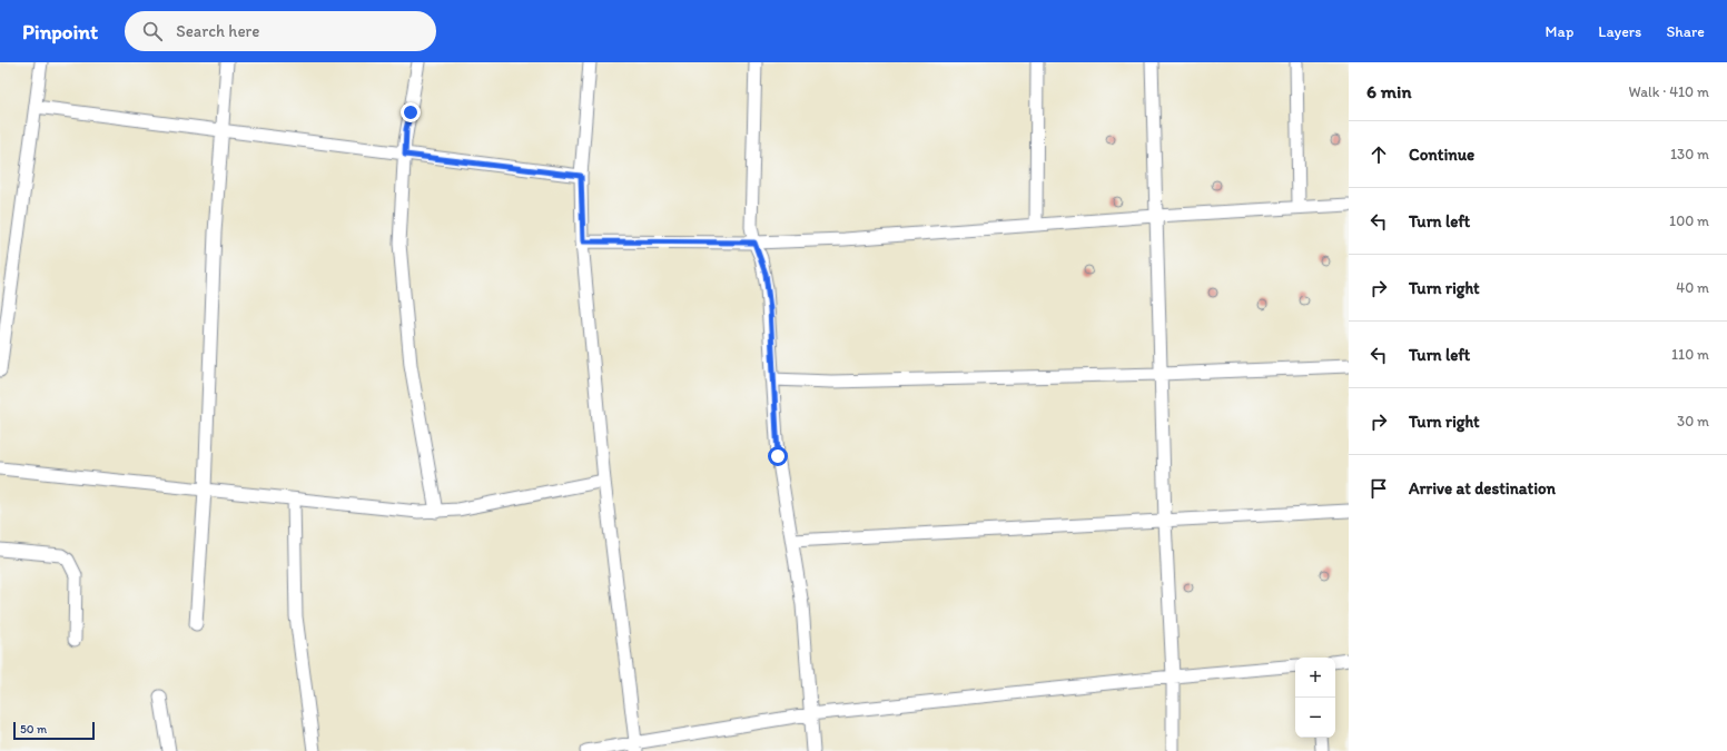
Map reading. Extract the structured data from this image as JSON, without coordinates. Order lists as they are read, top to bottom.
{
  "scale_bar": "50 m",
  "page": {
    "header": "Pinpoint",
    "search": "Search here",
    "nav": ["Map", "Layers", "Share"],
    "heading": ["6 min", "Walk · 410 m"],
    "list": [
      ["Continue", "130 m"],
      ["Turn left", "100 m"],
      ["Turn right", "40 m"],
      ["Turn left", "110 m"],
      ["Turn right", "30 m"],
      "Arrive at destination"
    ],
    "map_buttons": ["+", "−"],
    "scale": "50 m"
  }
}
